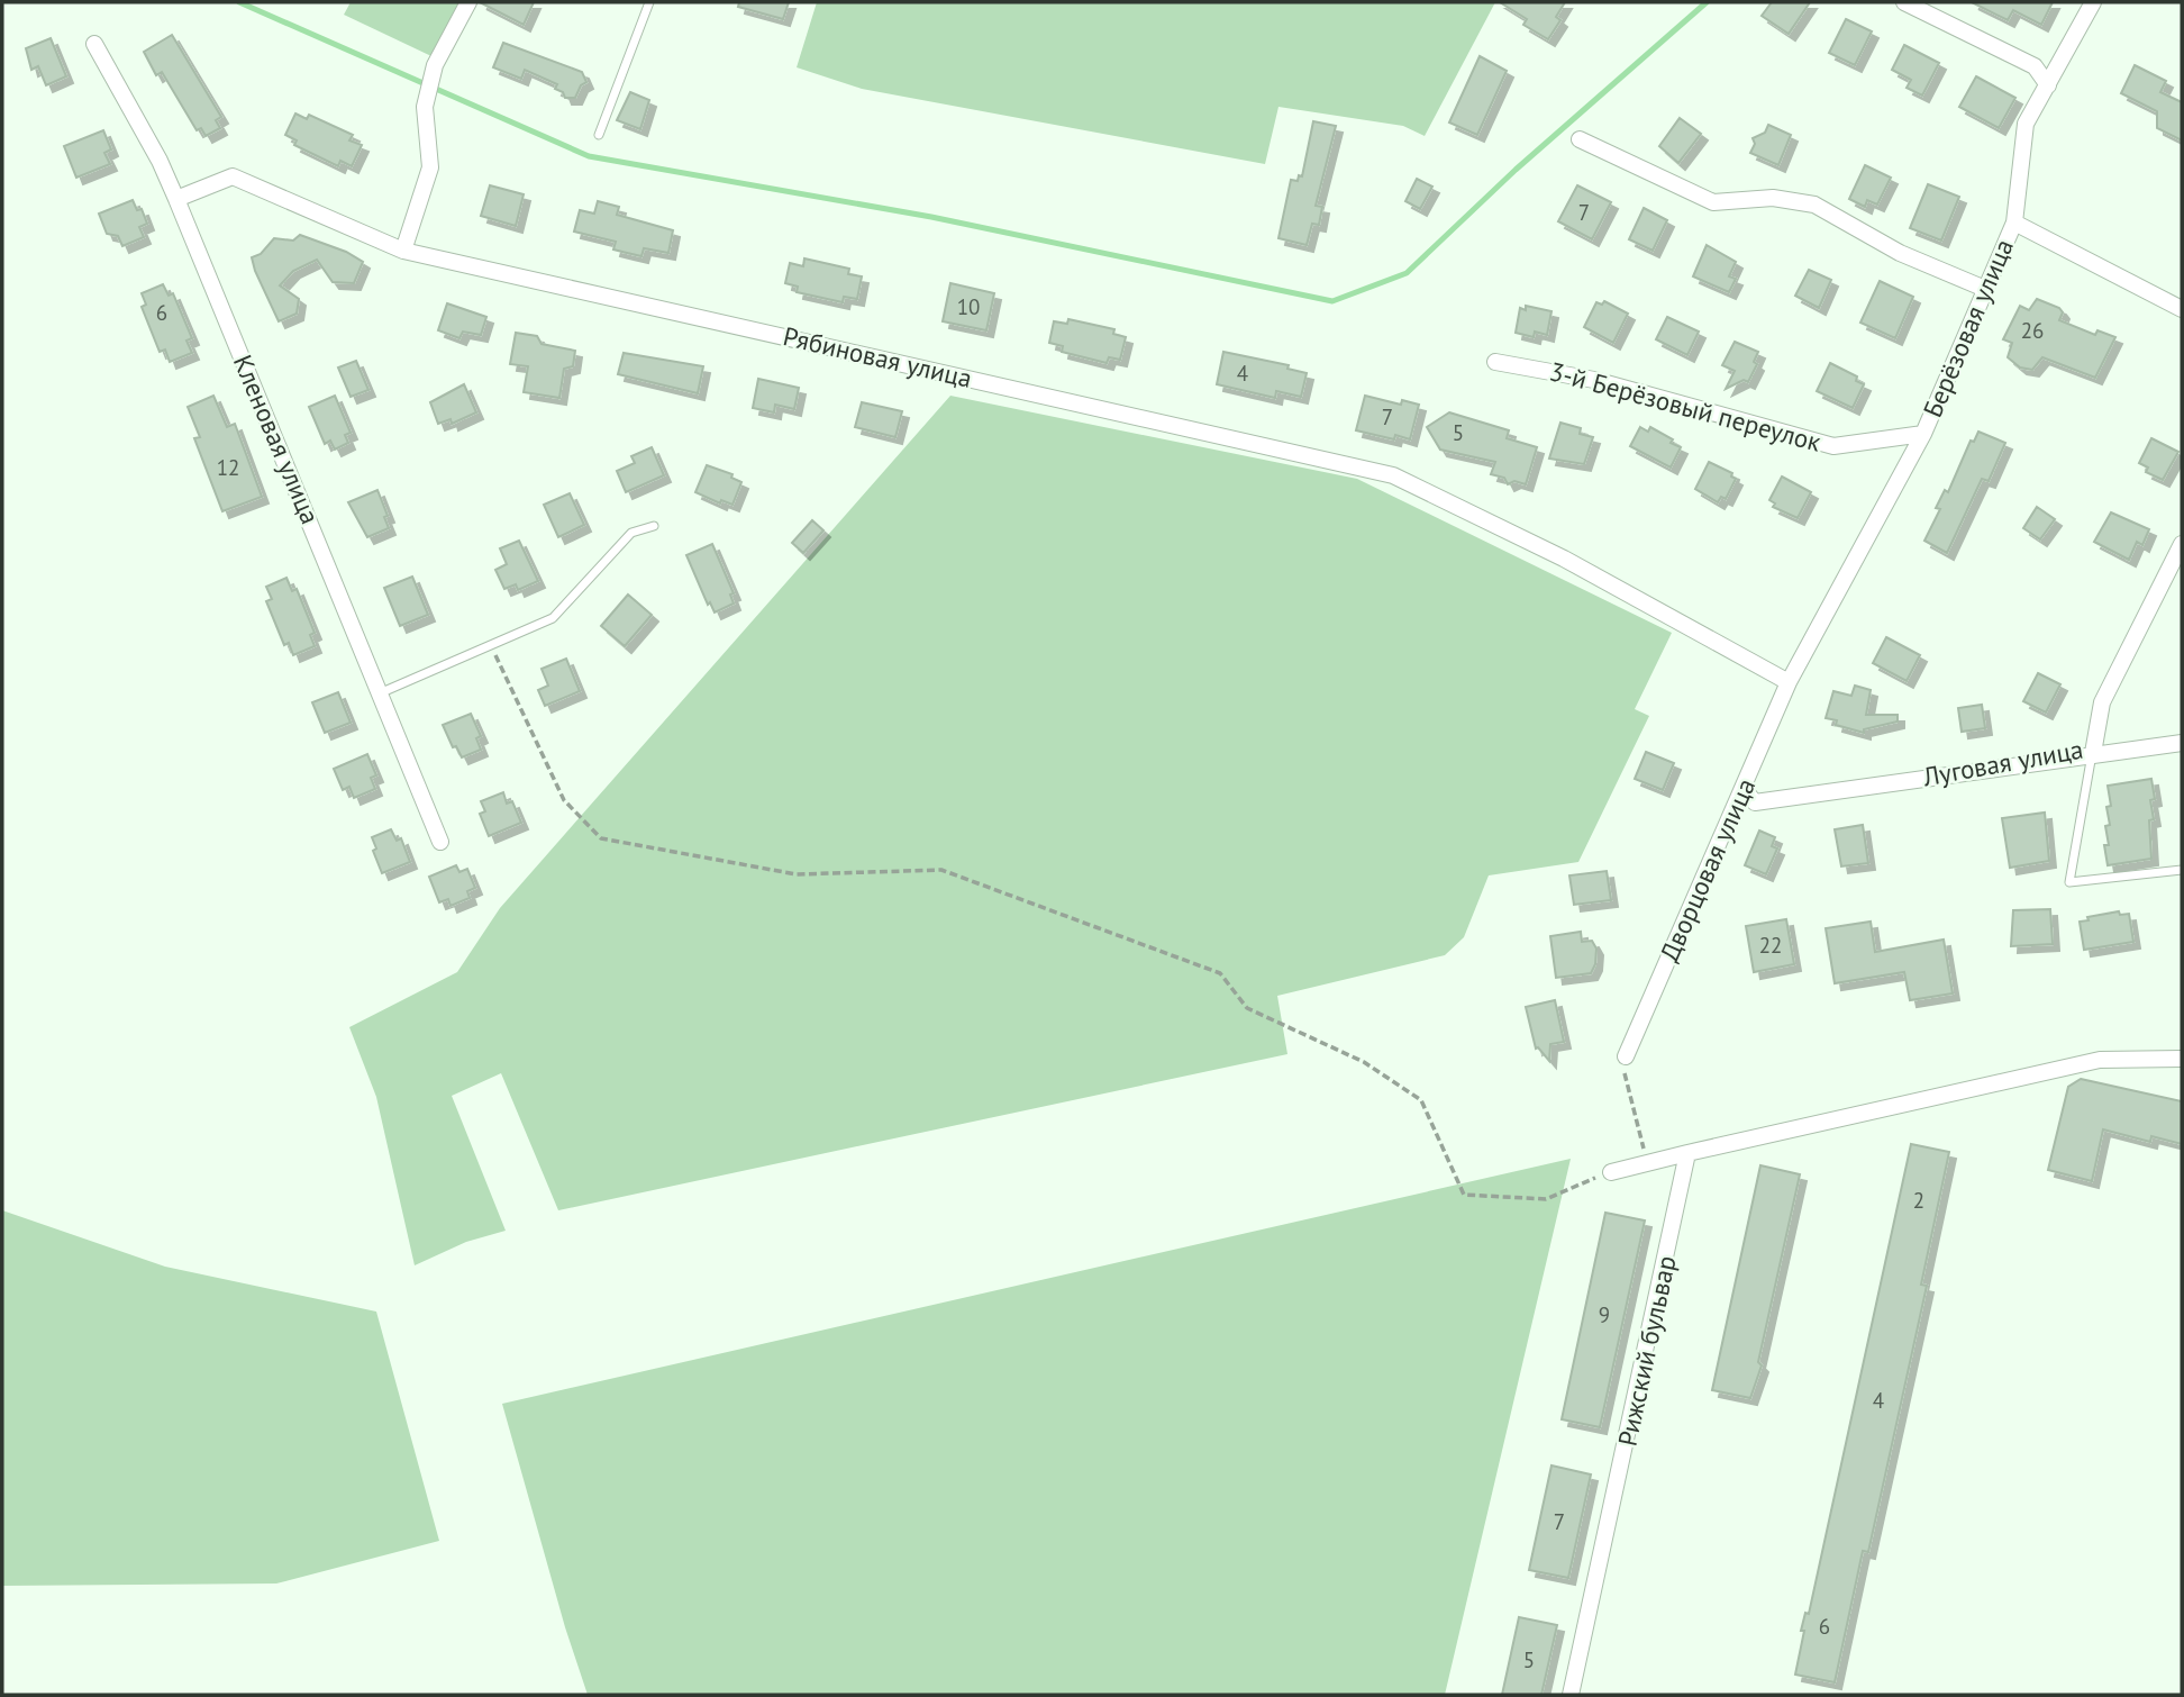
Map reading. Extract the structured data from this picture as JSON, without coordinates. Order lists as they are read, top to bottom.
{
  "streets": {
    "street": [
      "Берёзовая улица",
      "Рябиновая улица",
      "3-й Берёзовый переулок",
      "Кленовая улица",
      "Луговая улица",
      "Дворцовая улица",
      "Рижский бульвар"
    ]
  },
  "crossings": [
    ["Берёзовая улица", "Рябиновая улица"],
    ["Берёзовая улица", "3-й Берёзовый переулок"],
    ["Берёзовая улица", "Дворцовая улица"],
    ["Рябиновая улица", "Кленовая улица"],
    ["Рябиновая улица", "Дворцовая улица"],
    ["Луговая улица", "Дворцовая улица"]
  ],
  "house_numbers": [
    "7",
    "10",
    "6",
    "26",
    "4",
    "7",
    "5",
    "12",
    "22",
    "2",
    "9",
    "4",
    "7",
    "6",
    "5"
  ]
}
